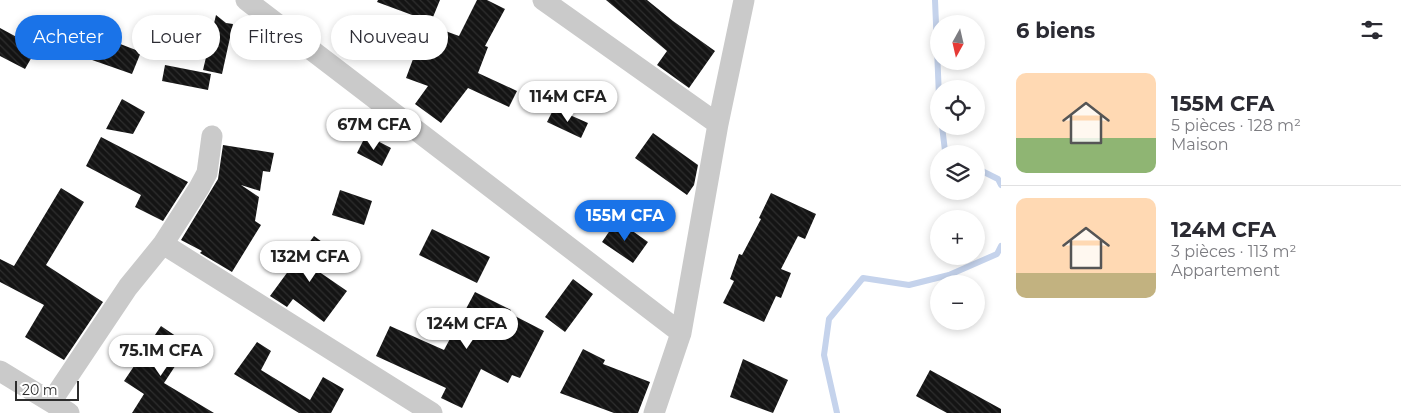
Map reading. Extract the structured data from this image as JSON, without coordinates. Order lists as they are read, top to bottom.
{
  "scale_bar": "20 m",
  "north": "bottom",
  "page": {
    "heading": "6 biens",
    "map_buttons": ["+", "−"],
    "chip": [
      "Acheter",
      "Louer",
      "Filtres",
      "Nouveau"
    ],
    "list": [
      {
        "name": "155M CFA",
        "note": "5 pièces · 128 m² · Maison"
      },
      {
        "name": "124M CFA",
        "note": "3 pièces · 113 m² · Appartement"
      }
    ],
    "price": [
      "114M CFA",
      "67M CFA",
      "155M CFA",
      "132M CFA",
      "124M CFA",
      "75.1M CFA"
    ],
    "scale": "20 m"
  }
}
